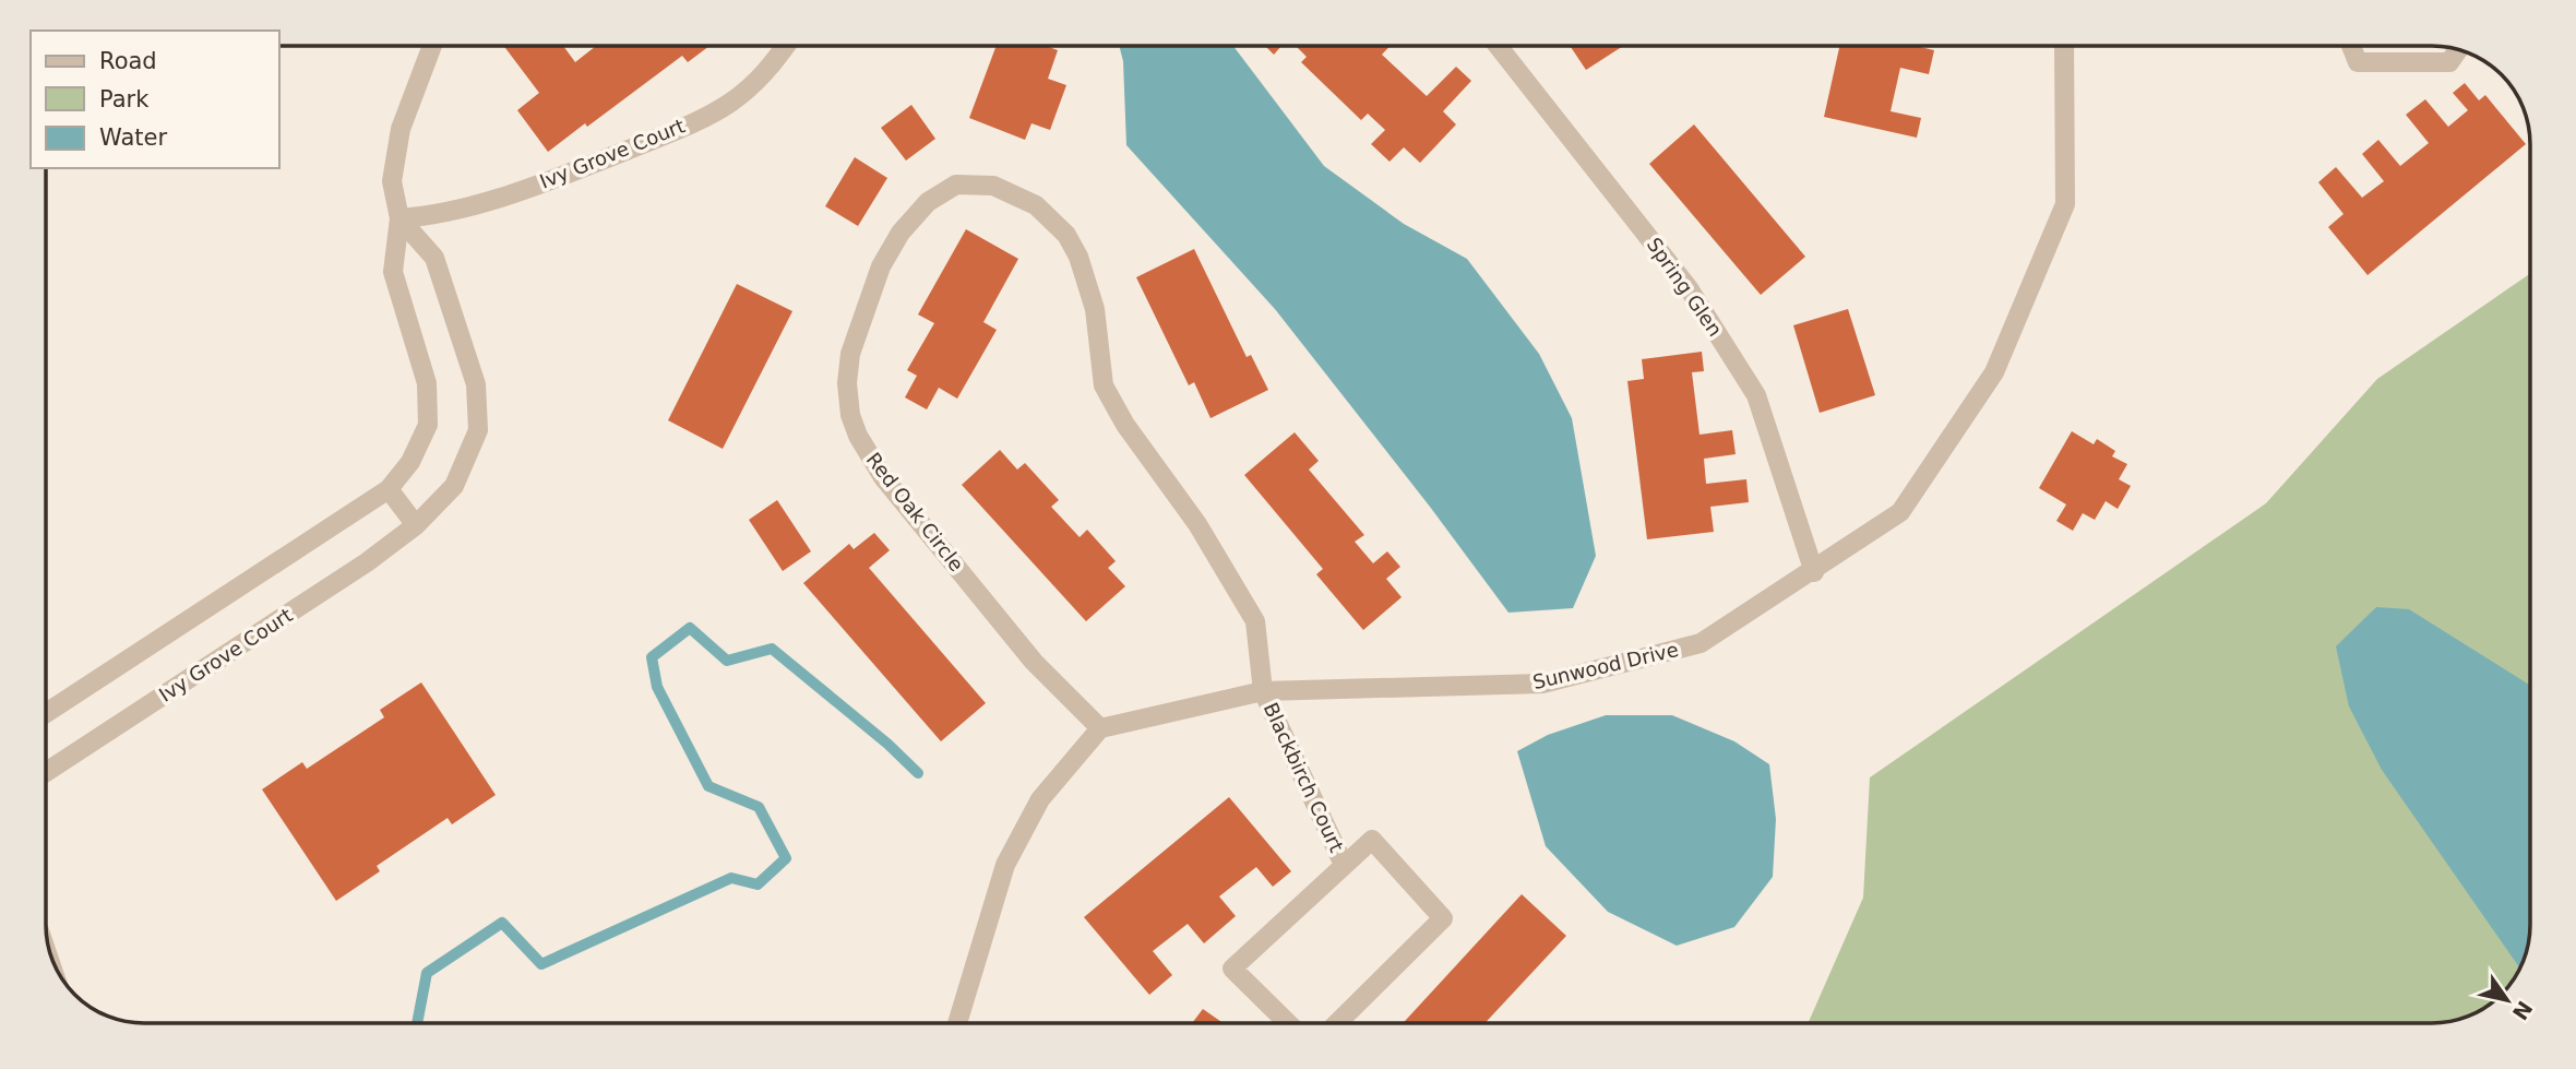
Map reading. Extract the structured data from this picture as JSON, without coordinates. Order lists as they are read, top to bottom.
{
  "streets": {
    "street": [
      "Ivy Grove Court",
      "Spring Glen",
      "Red Oak Circle",
      "Sunwood Drive",
      "Blackbirch Court"
    ]
  },
  "crossings": [
    ["Spring Glen", "Sunwood Drive"],
    ["Red Oak Circle", "Sunwood Drive"],
    ["Red Oak Circle", "Blackbirch Court"],
    ["Sunwood Drive", "Blackbirch Court"]
  ],
  "legend": ["Road", "Park", "Water"],
  "north": "bottom right"
}
